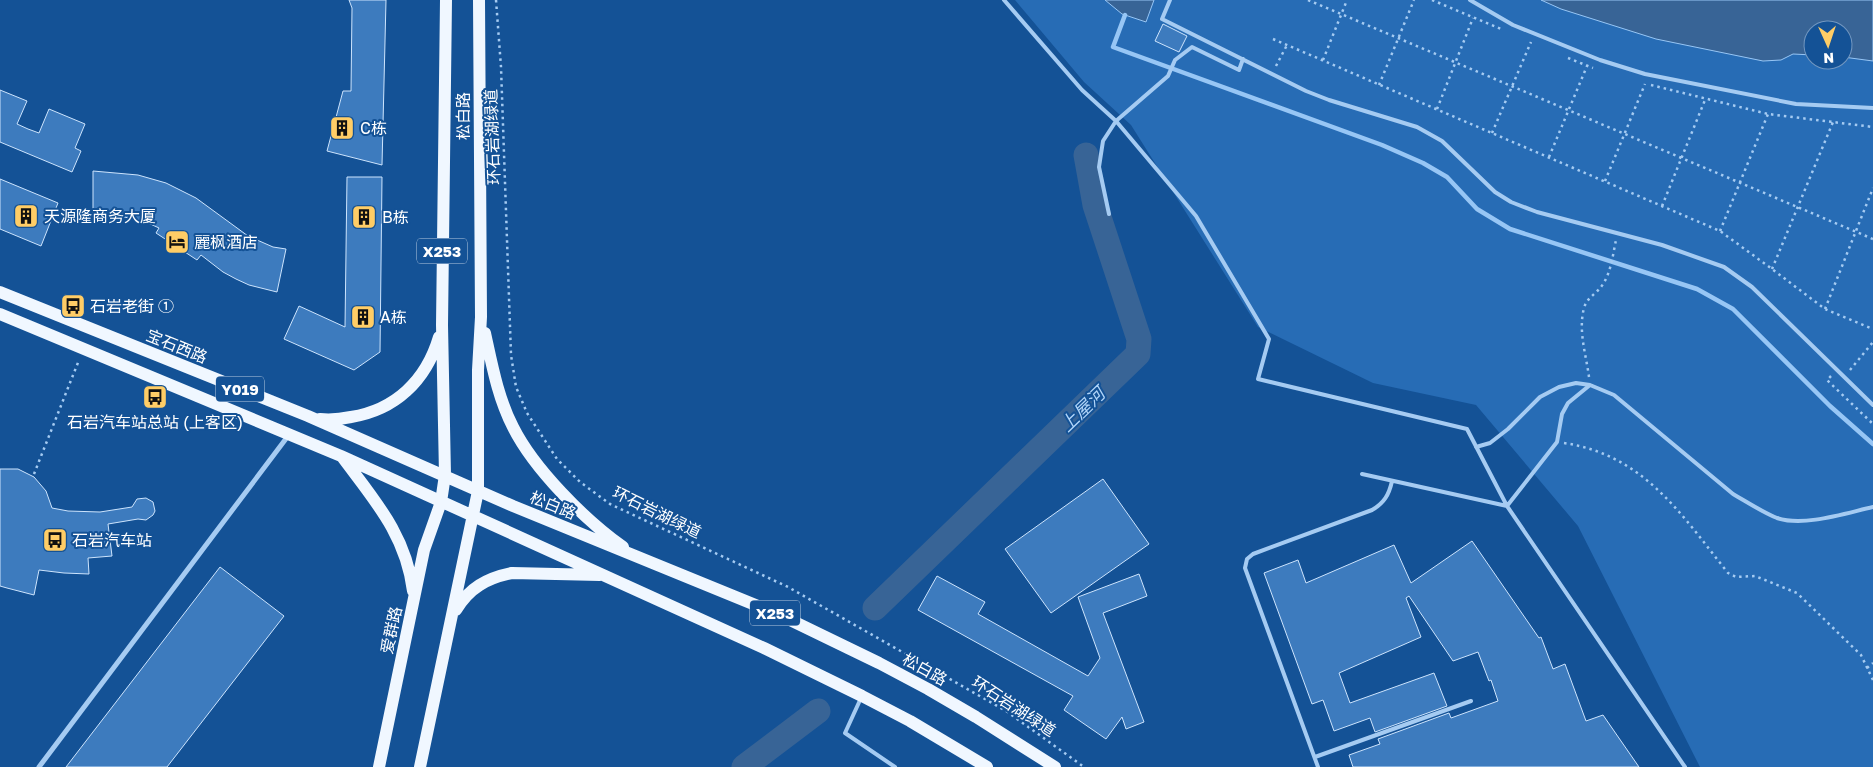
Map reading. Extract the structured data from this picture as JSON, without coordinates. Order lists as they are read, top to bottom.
{
  "streets": {
    "main road": [
      "松白路",
      "X253",
      "宝石西路",
      "Y019",
      "爱群路"
    ],
    "path": ["环石岩湖绿道"]
  },
  "crossings": [
    ["松白路", "X253"],
    ["松白路", "宝石西路"],
    ["松白路", "Y019"],
    ["松白路", "爱群路"],
    ["X253", "Y019"],
    ["X253", "爱群路"],
    ["Y019", "爱群路"]
  ],
  "water": ["上屋河"],
  "places": {
    "building": [
      "C栋",
      "天源隆商务大厦",
      "B栋",
      "A栋"
    ],
    "hotel": ["麗枫酒店"],
    "bus stop": ["石岩老街 ①", "石岩汽车站总站 (上客区)", "石岩汽车站"]
  },
  "north": "bottom"
}
